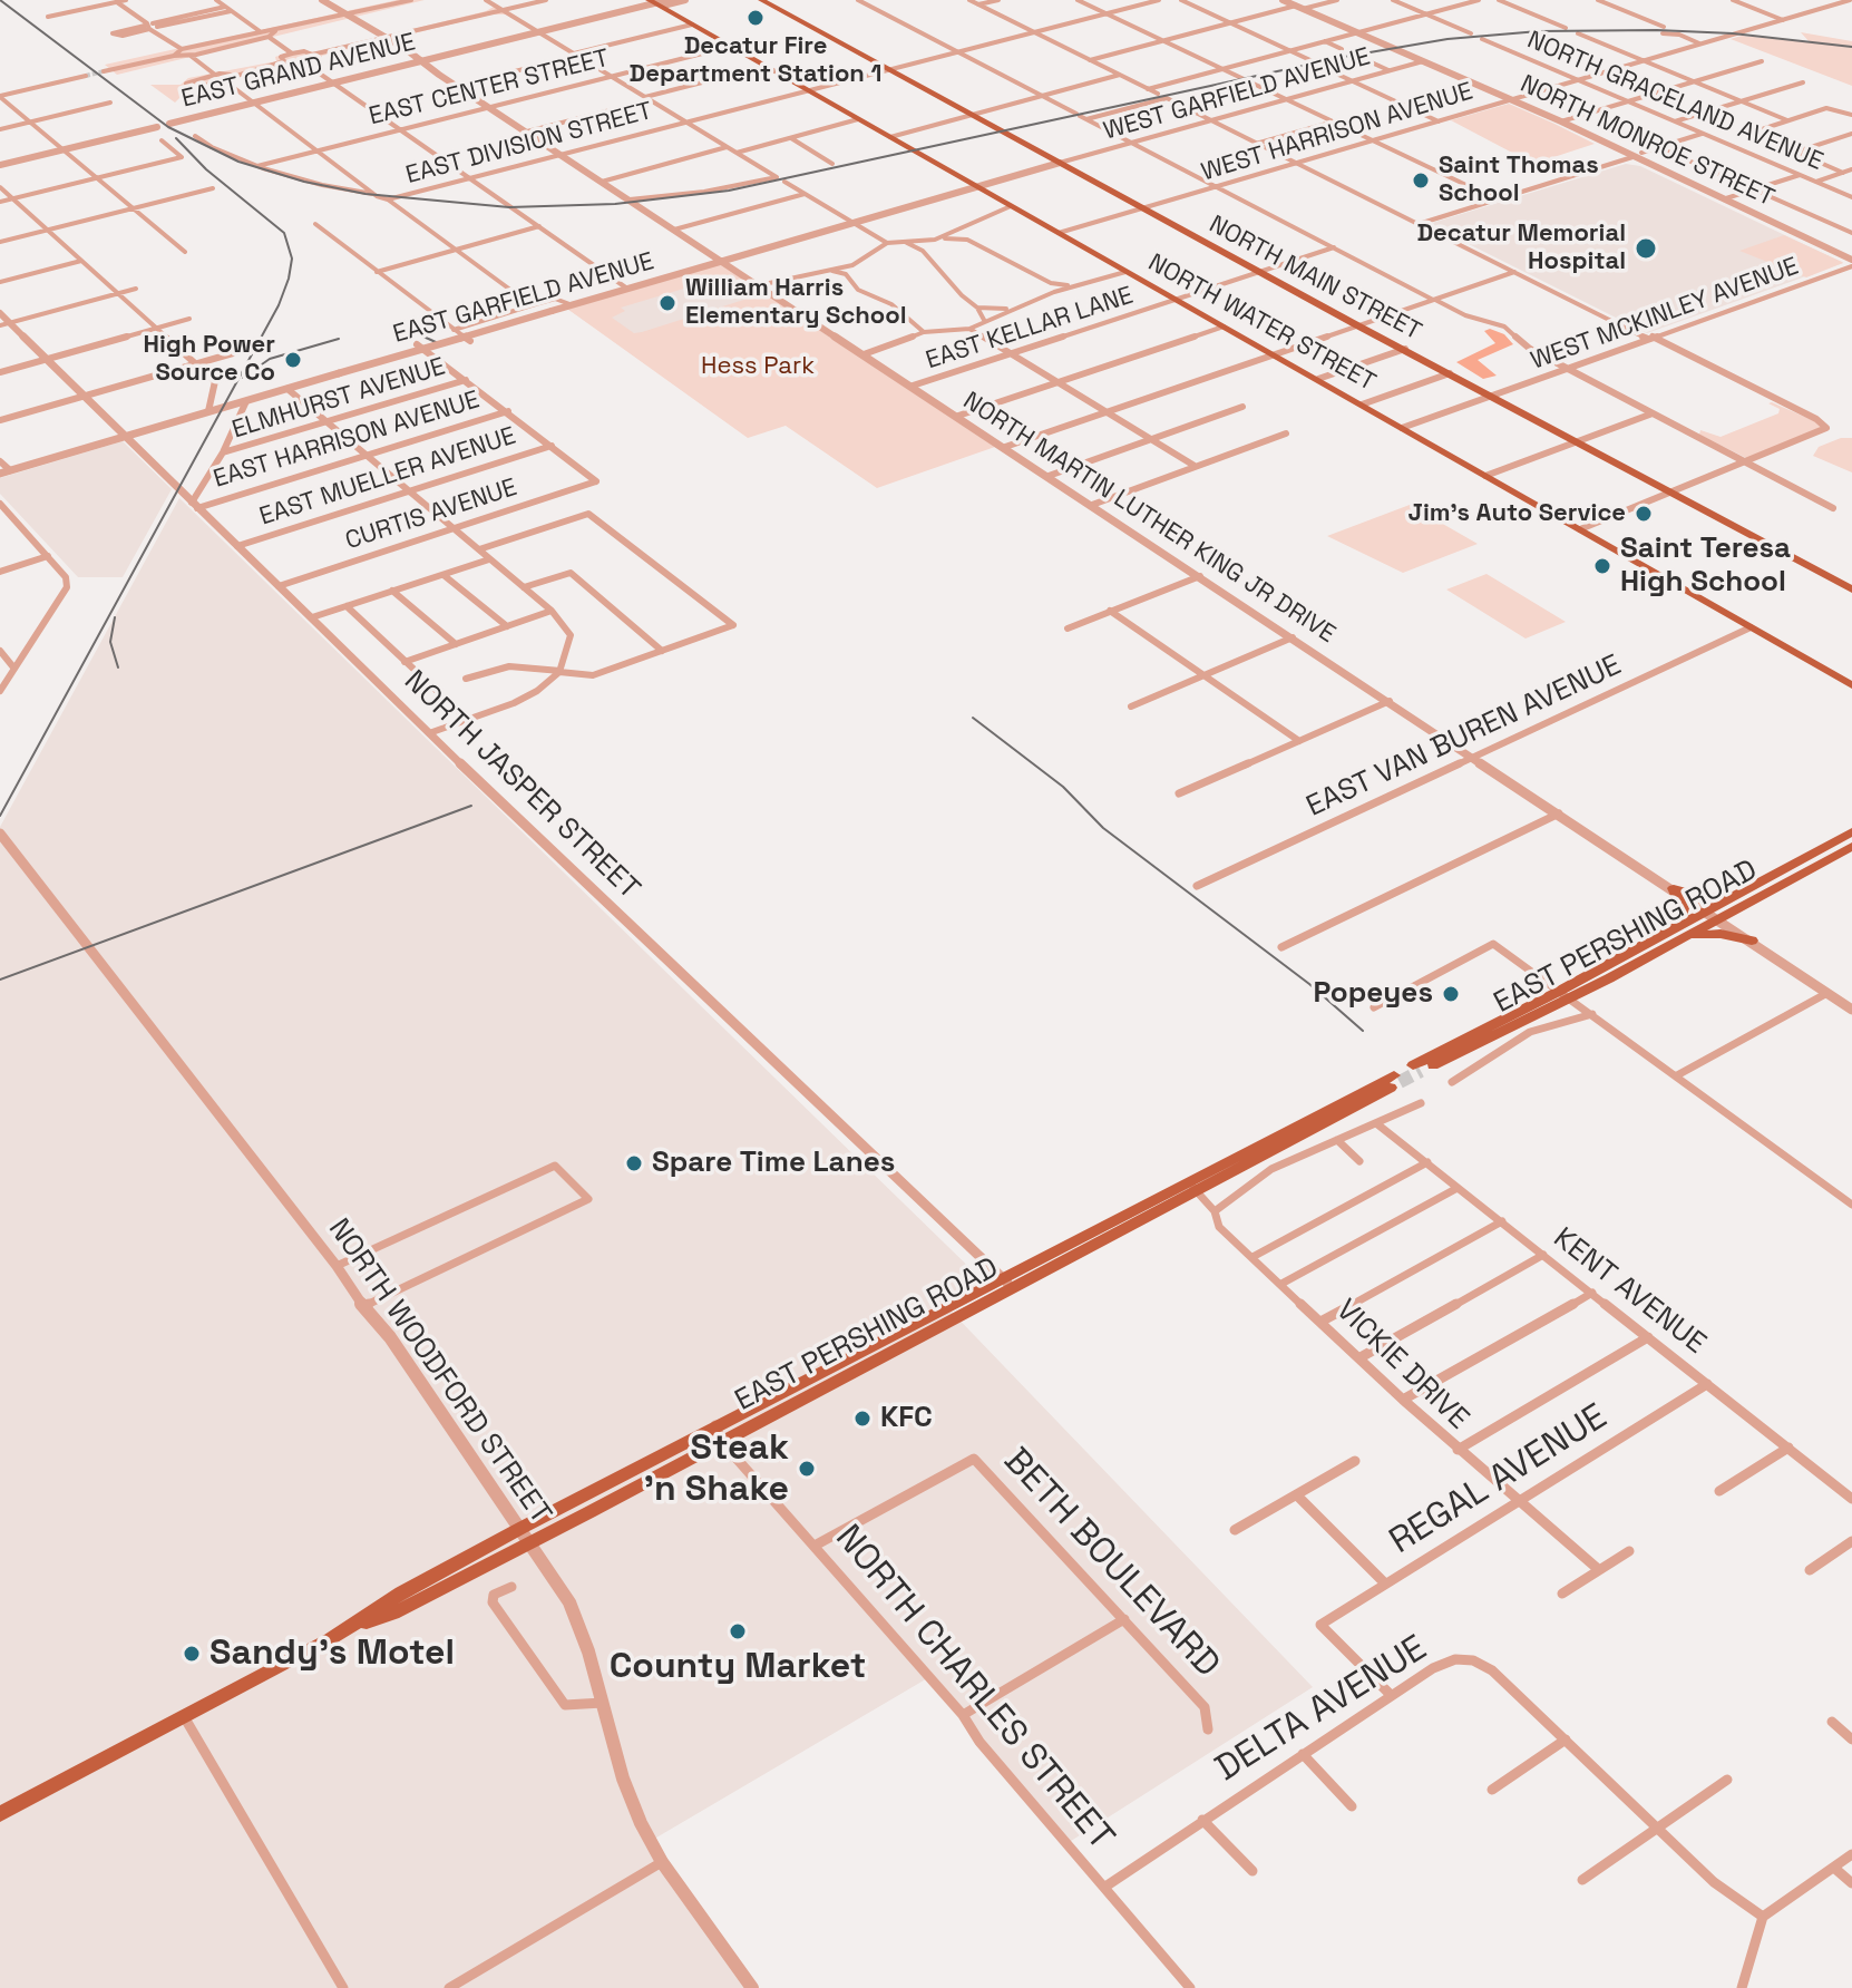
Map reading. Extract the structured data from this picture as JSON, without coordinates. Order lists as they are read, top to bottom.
{
  "streets": {
    "main road": ["NORTH MAIN STREET", "NORTH WATER STREET", "EAST PERSHING ROAD"],
    "street": [
      "EAST GRAND AVENUE",
      "EAST CENTER STREET",
      "WEST GARFIELD AVENUE",
      "NORTH GRACELAND AVENUE",
      "WEST HARRISON AVENUE",
      "NORTH MONROE STREET",
      "EAST DIVISION STREET",
      "EAST GARFIELD AVENUE",
      "WEST MCKINLEY AVENUE",
      "EAST KELLAR LANE",
      "ELMHURST AVENUE",
      "EAST HARRISON AVENUE",
      "EAST MUELLER AVENUE",
      "CURTIS AVENUE",
      "NORTH MARTIN LUTHER KING JR DRIVE",
      "EAST VAN BUREN AVENUE",
      "NORTH JASPER STREET",
      "KENT AVENUE",
      "VICKIE DRIVE",
      "NORTH WOODFORD STREET",
      "REGAL AVENUE",
      "BETH BOULEVARD",
      "NORTH CHARLES STREET",
      "DELTA AVENUE"
    ]
  },
  "crossings": [
    ["EAST GRAND AVENUE", "NORTH WATER STREET"],
    ["EAST GRAND AVENUE", "NORTH MARTIN LUTHER KING JR DRIVE"],
    ["EAST CENTER STREET", "NORTH WATER STREET"],
    ["EAST CENTER STREET", "NORTH MARTIN LUTHER KING JR DRIVE"],
    ["WEST GARFIELD AVENUE", "NORTH MONROE STREET"],
    ["WEST GARFIELD AVENUE", "NORTH MAIN STREET"],
    ["WEST GARFIELD AVENUE", "EAST GARFIELD AVENUE"],
    ["NORTH GRACELAND AVENUE", "WEST HARRISON AVENUE"],
    ["WEST HARRISON AVENUE", "NORTH MONROE STREET"],
    ["WEST HARRISON AVENUE", "NORTH MAIN STREET"],
    ["NORTH MONROE STREET", "WEST MCKINLEY AVENUE"],
    ["EAST DIVISION STREET", "NORTH MAIN STREET"],
    ["EAST DIVISION STREET", "NORTH WATER STREET"],
    ["EAST DIVISION STREET", "NORTH MARTIN LUTHER KING JR DRIVE"],
    ["NORTH MAIN STREET", "EAST GARFIELD AVENUE"],
    ["NORTH MAIN STREET", "WEST MCKINLEY AVENUE"],
    ["NORTH MAIN STREET", "EAST KELLAR LANE"],
    ["EAST GARFIELD AVENUE", "NORTH WATER STREET"],
    ["EAST GARFIELD AVENUE", "NORTH MARTIN LUTHER KING JR DRIVE"],
    ["EAST GARFIELD AVENUE", "NORTH JASPER STREET"],
    ["WEST MCKINLEY AVENUE", "NORTH WATER STREET"],
    ["NORTH WATER STREET", "EAST KELLAR LANE"],
    ["NORTH WATER STREET", "EAST VAN BUREN AVENUE"],
    ["EAST KELLAR LANE", "NORTH MARTIN LUTHER KING JR DRIVE"],
    ["EAST HARRISON AVENUE", "NORTH JASPER STREET"],
    ["EAST MUELLER AVENUE", "CURTIS AVENUE"],
    ["EAST MUELLER AVENUE", "NORTH JASPER STREET"],
    ["CURTIS AVENUE", "NORTH JASPER STREET"],
    ["NORTH MARTIN LUTHER KING JR DRIVE", "EAST VAN BUREN AVENUE"],
    ["NORTH MARTIN LUTHER KING JR DRIVE", "EAST PERSHING ROAD"],
    ["NORTH JASPER STREET", "EAST PERSHING ROAD"],
    ["EAST PERSHING ROAD", "VICKIE DRIVE"],
    ["EAST PERSHING ROAD", "NORTH WOODFORD STREET"],
    ["EAST PERSHING ROAD", "NORTH CHARLES STREET"],
    ["KENT AVENUE", "REGAL AVENUE"],
    ["VICKIE DRIVE", "REGAL AVENUE"],
    ["REGAL AVENUE", "DELTA AVENUE"],
    ["BETH BOULEVARD", "NORTH CHARLES STREET"],
    ["NORTH CHARLES STREET", "DELTA AVENUE"]
  ],
  "parks": ["Hess Park"],
  "places": [
    "Decatur Fire Department Station 1",
    "Saint Thomas School",
    "Decatur Memorial Hospital",
    "William Harris Elementary School",
    "High Power Source Co",
    "Jim's Auto Service",
    "Saint Teresa High School",
    "Popeyes",
    "Spare Time Lanes",
    "KFC",
    "Steak 'n Shake",
    "County Market",
    "Sandy's Motel"
  ]
}
